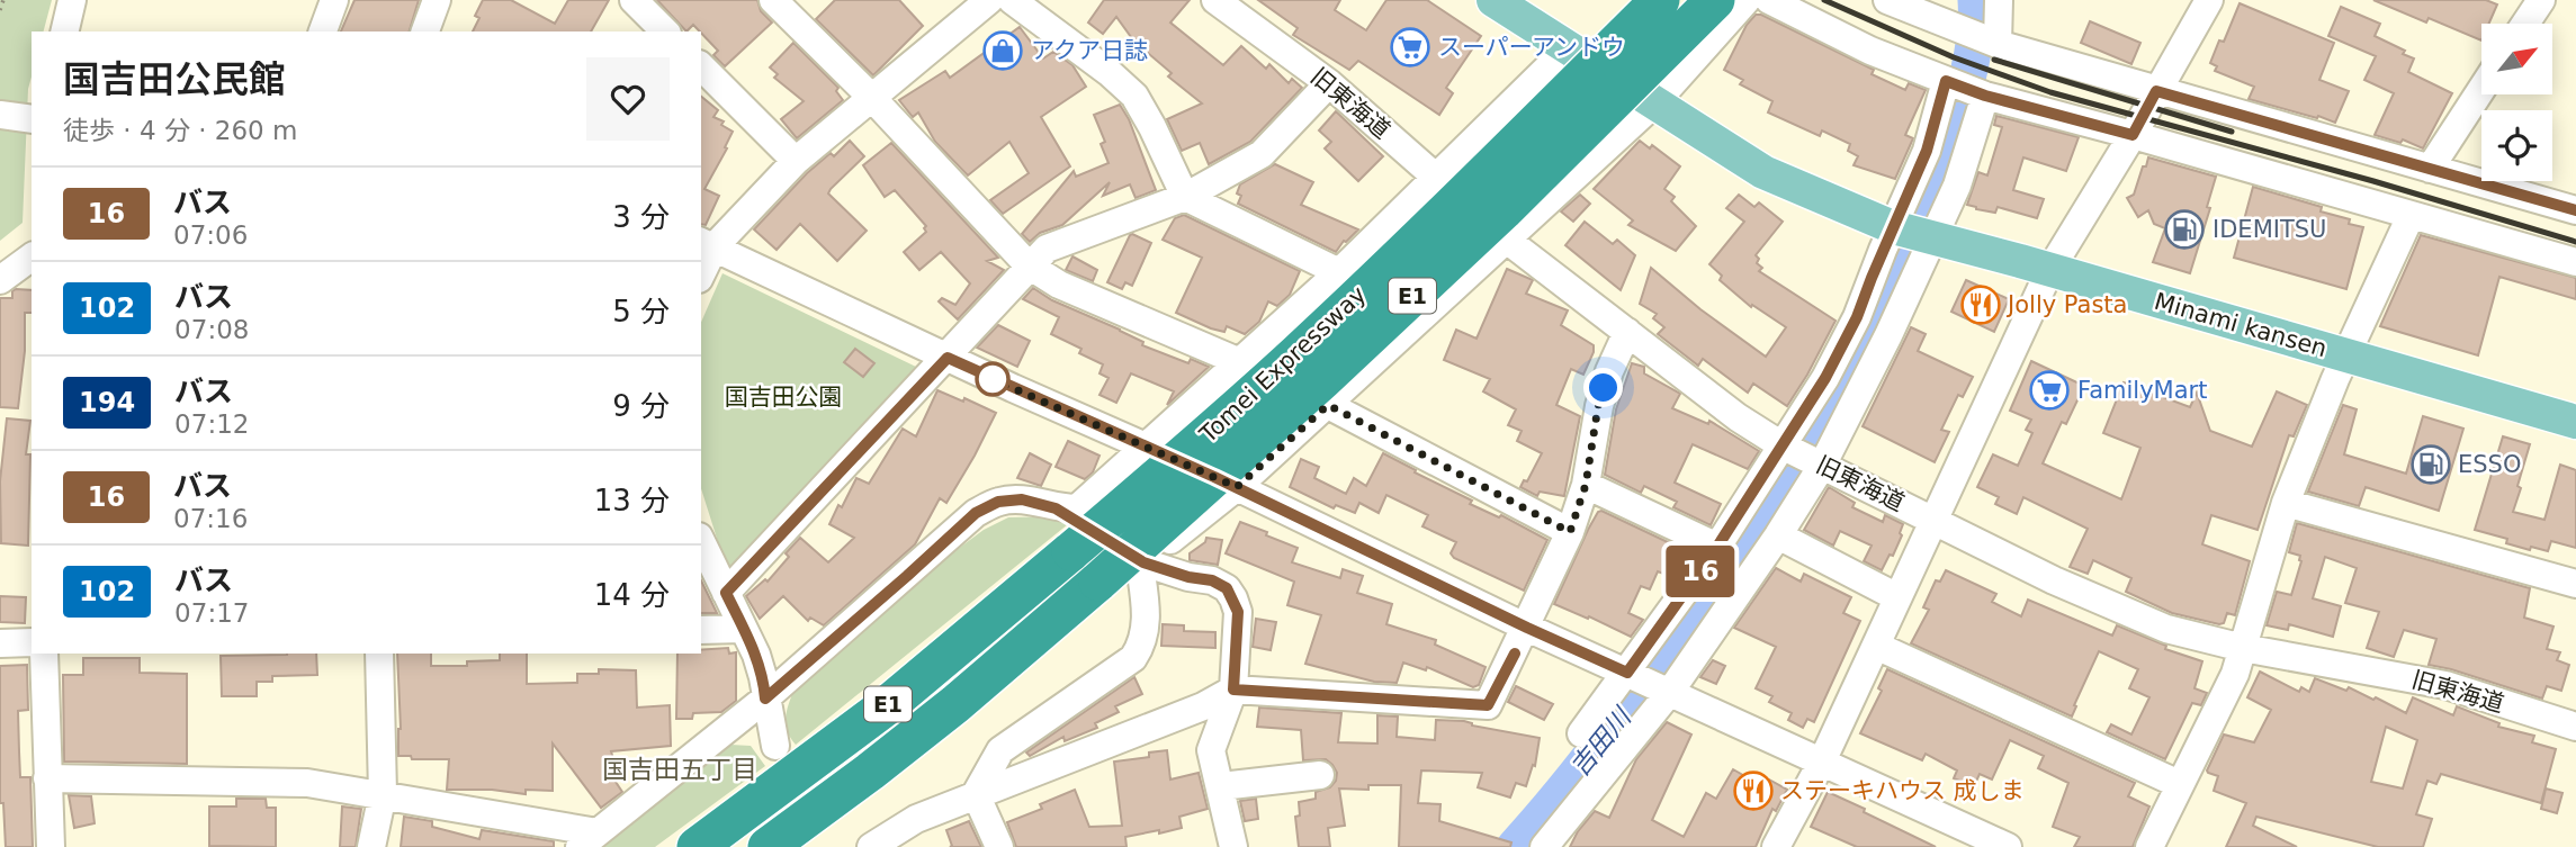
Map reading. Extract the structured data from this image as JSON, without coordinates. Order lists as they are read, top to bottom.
{
  "streets": {
    "highway": ["E1", "Tomei Expressway"],
    "main road": ["Minami kansen"],
    "street": ["旧東海道"]
  },
  "districts": ["国吉田五丁目"],
  "water": ["吉田川"],
  "parks": ["国吉田公園"],
  "places": {
    "supermarket": ["スーパーアンドウ", "FamilyMart"],
    "shop": ["アクア日誌"],
    "fuel station": ["IDEMITSU", "ESSO"],
    "restaurant": ["Jolly Pasta", "ステーキハウス 成しま"]
  },
  "lines": ["bus line 16"],
  "north": "top right",
  "page": {
    "on_map": "16",
    "heading": ["国吉田公民館", "徒歩 · 4 分 · 260 m"],
    "list": [
      {
        "mark": "16",
        "name": "バス",
        "note": "07:06",
        "value": "3 分"
      },
      {
        "mark": "102",
        "name": "バス",
        "note": "07:08",
        "value": "5 分"
      },
      {
        "mark": "194",
        "name": "バス",
        "note": "07:12",
        "value": "9 分"
      },
      {
        "mark": "16",
        "name": "バス",
        "note": "07:16",
        "value": "13 分"
      },
      {
        "mark": "102",
        "name": "バス",
        "note": "07:17",
        "value": "14 分"
      }
    ]
  }
}
